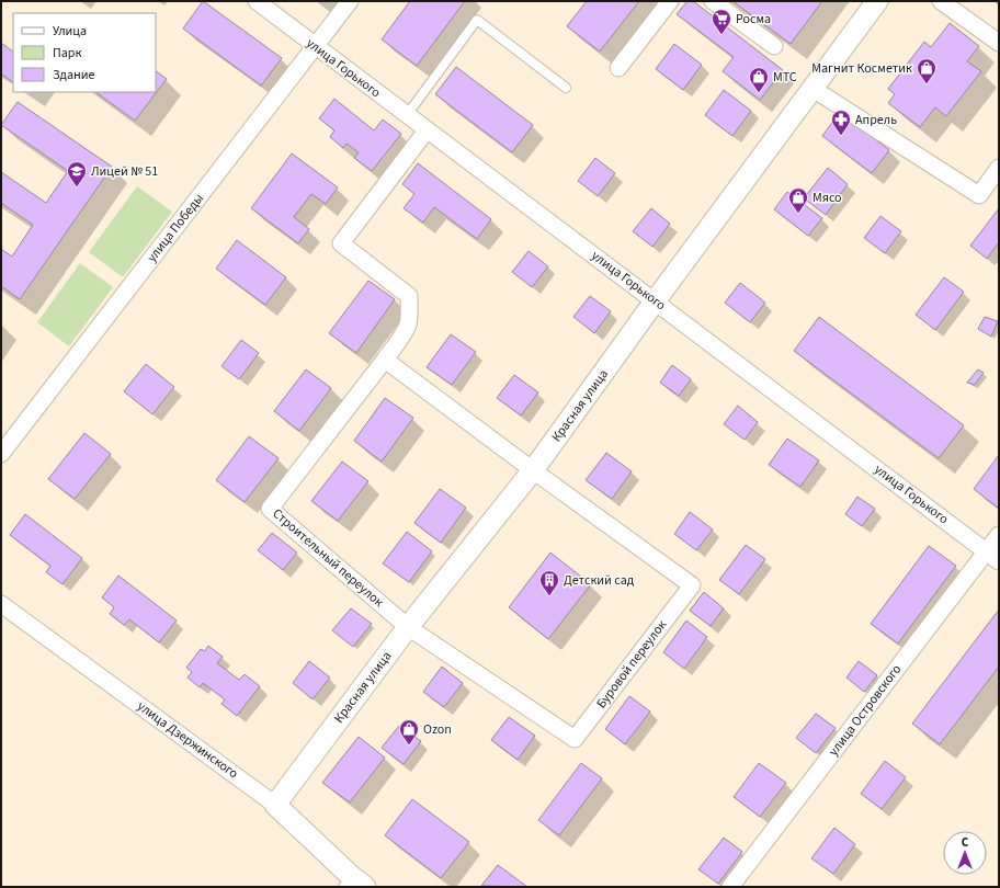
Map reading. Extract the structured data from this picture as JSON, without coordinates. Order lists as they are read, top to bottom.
{
  "streets": {
    "street": [
      "улица Горького",
      "улица Победы",
      "Красная улица",
      "Строительный переулок",
      "Буровой переулок",
      "улица Островского",
      "улица Дзержинского"
    ]
  },
  "crossings": [
    ["улица Горького", "улица Победы"],
    ["улица Горького", "Красная улица"],
    ["улица Горького", "Строительный переулок"],
    ["улица Горького", "улица Островского"],
    ["Красная улица", "Строительный переулок"],
    ["Красная улица", "Буровой переулок"],
    ["Красная улица", "улица Дзержинского"],
    ["Строительный переулок", "Буровой переулок"]
  ],
  "places": {
    "supermarket": ["Росма"],
    "shop": [
      "Магнит Косметик",
      "МТС",
      "Мясо",
      "Ozon"
    ],
    "pharmacy": ["Апрель"],
    "school or university": ["Лицей № 51"],
    "building": ["Детский сад"]
  },
  "legend": ["Улица", "Парк", "Здание"],
  "north": "top"
}
